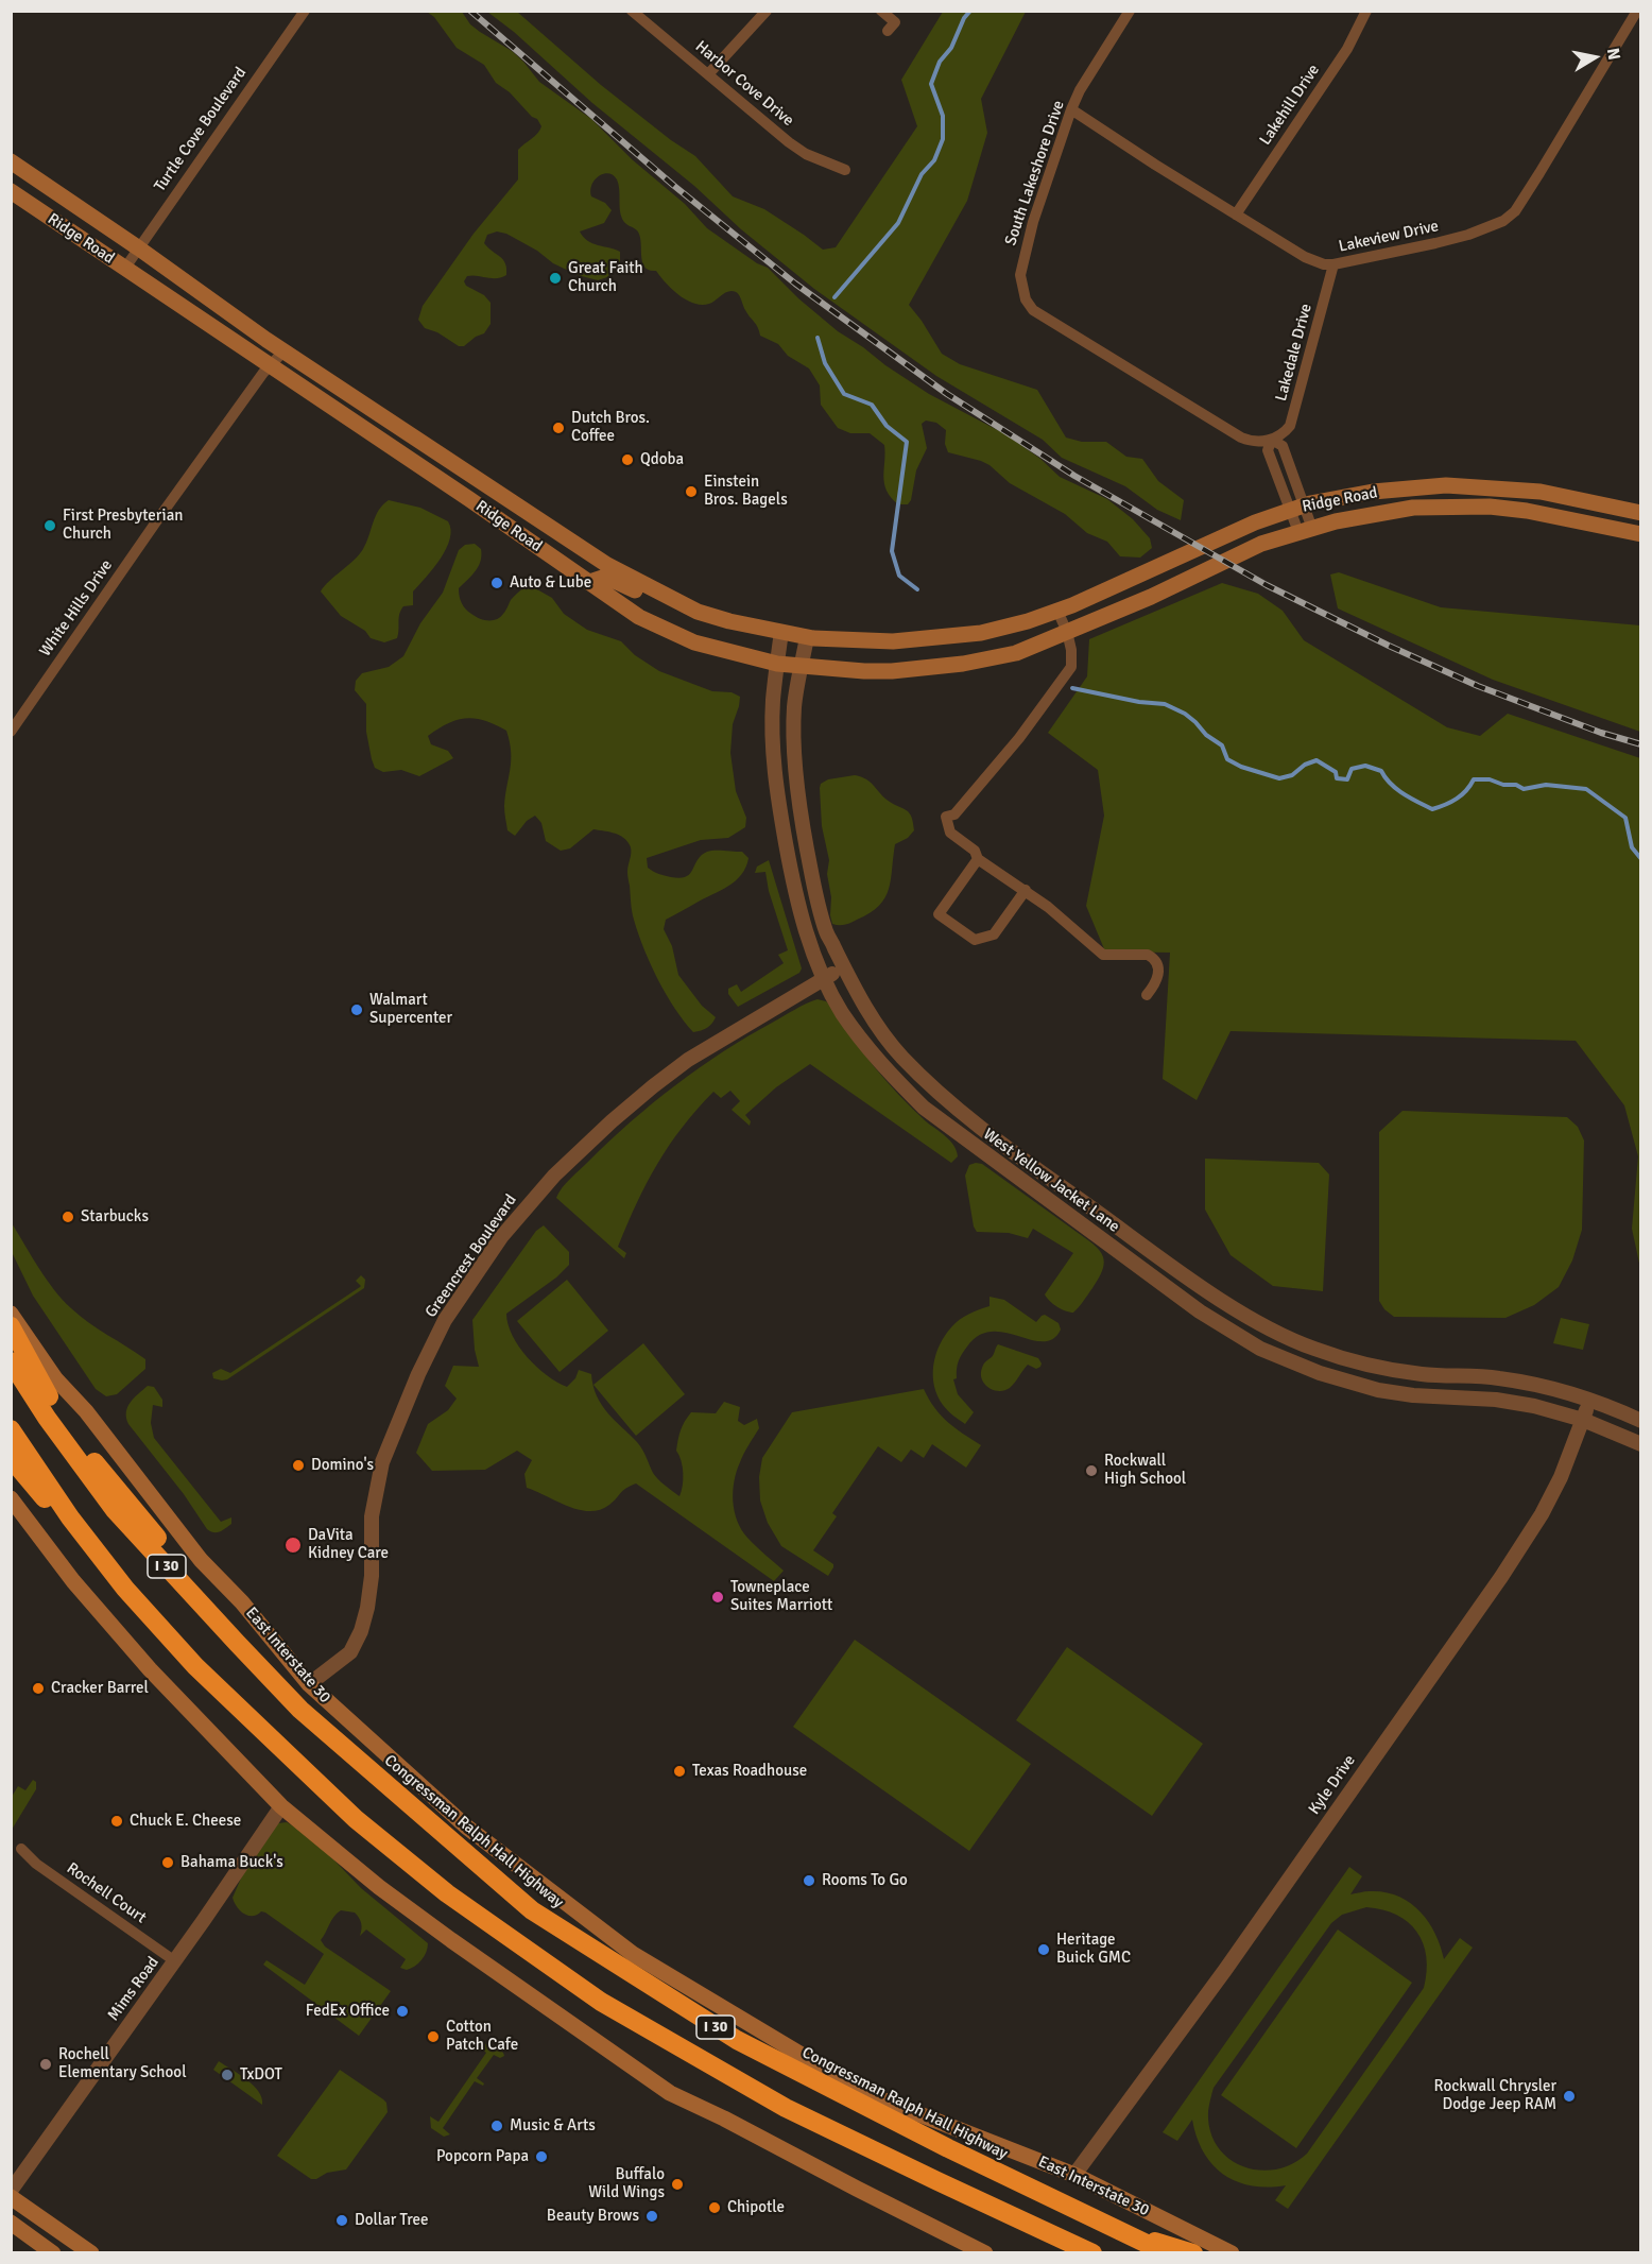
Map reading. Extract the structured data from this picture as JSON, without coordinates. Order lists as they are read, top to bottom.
{
  "streets": {
    "highway": ["I 30", "Congressman Ralph Hall Highway"],
    "main road": ["Ridge Road", "East Interstate 30"],
    "street": [
      "Harbor Cove Drive",
      "Lakehill Drive",
      "Turtle Cove Boulevard",
      "South Lakeshore Drive",
      "Lakeview Drive",
      "Lakedale Drive",
      "White Hills Drive",
      "West Yellow Jacket Lane",
      "Greencrest Boulevard",
      "Kyle Drive",
      "Rochell Court",
      "Mims Road"
    ]
  },
  "crossings": [
    ["Lakehill Drive", "Lakeview Drive"],
    ["Turtle Cove Boulevard", "Ridge Road"],
    ["South Lakeshore Drive", "Lakeview Drive"],
    ["South Lakeshore Drive", "Lakedale Drive"],
    ["Lakeview Drive", "Lakedale Drive"],
    ["Ridge Road", "White Hills Drive"],
    ["Ridge Road", "West Yellow Jacket Lane"],
    ["West Yellow Jacket Lane", "Greencrest Boulevard"],
    ["West Yellow Jacket Lane", "Kyle Drive"],
    ["Greencrest Boulevard", "East Interstate 30"],
    ["East Interstate 30", "Kyle Drive"],
    ["Rochell Court", "Mims Road"]
  ],
  "places": [
    "Great Faith Church",
    "Dutch Bros. Coffee",
    "Qdoba",
    "Einstein Bros. Bagels",
    "First Presbyterian Church",
    "Auto & Lube",
    "Walmart Supercenter",
    "Starbucks",
    "Domino's",
    "Rockwall High School",
    "DaVita Kidney Care",
    "Towneplace Suites Marriott",
    "Cracker Barrel",
    "Texas Roadhouse",
    "Chuck E. Cheese",
    "Bahama Buck's",
    "Rooms To Go",
    "Heritage Buick GMC",
    "FedEx Office",
    "Cotton Patch Cafe",
    "Rochell Elementary School",
    "TxDOT",
    "Rockwall Chrysler Dodge Jeep RAM",
    "Music & Arts",
    "Popcorn Papa",
    "Buffalo Wild Wings",
    "Chipotle",
    "Beauty Brows",
    "Dollar Tree"
  ],
  "north": "right"
}
